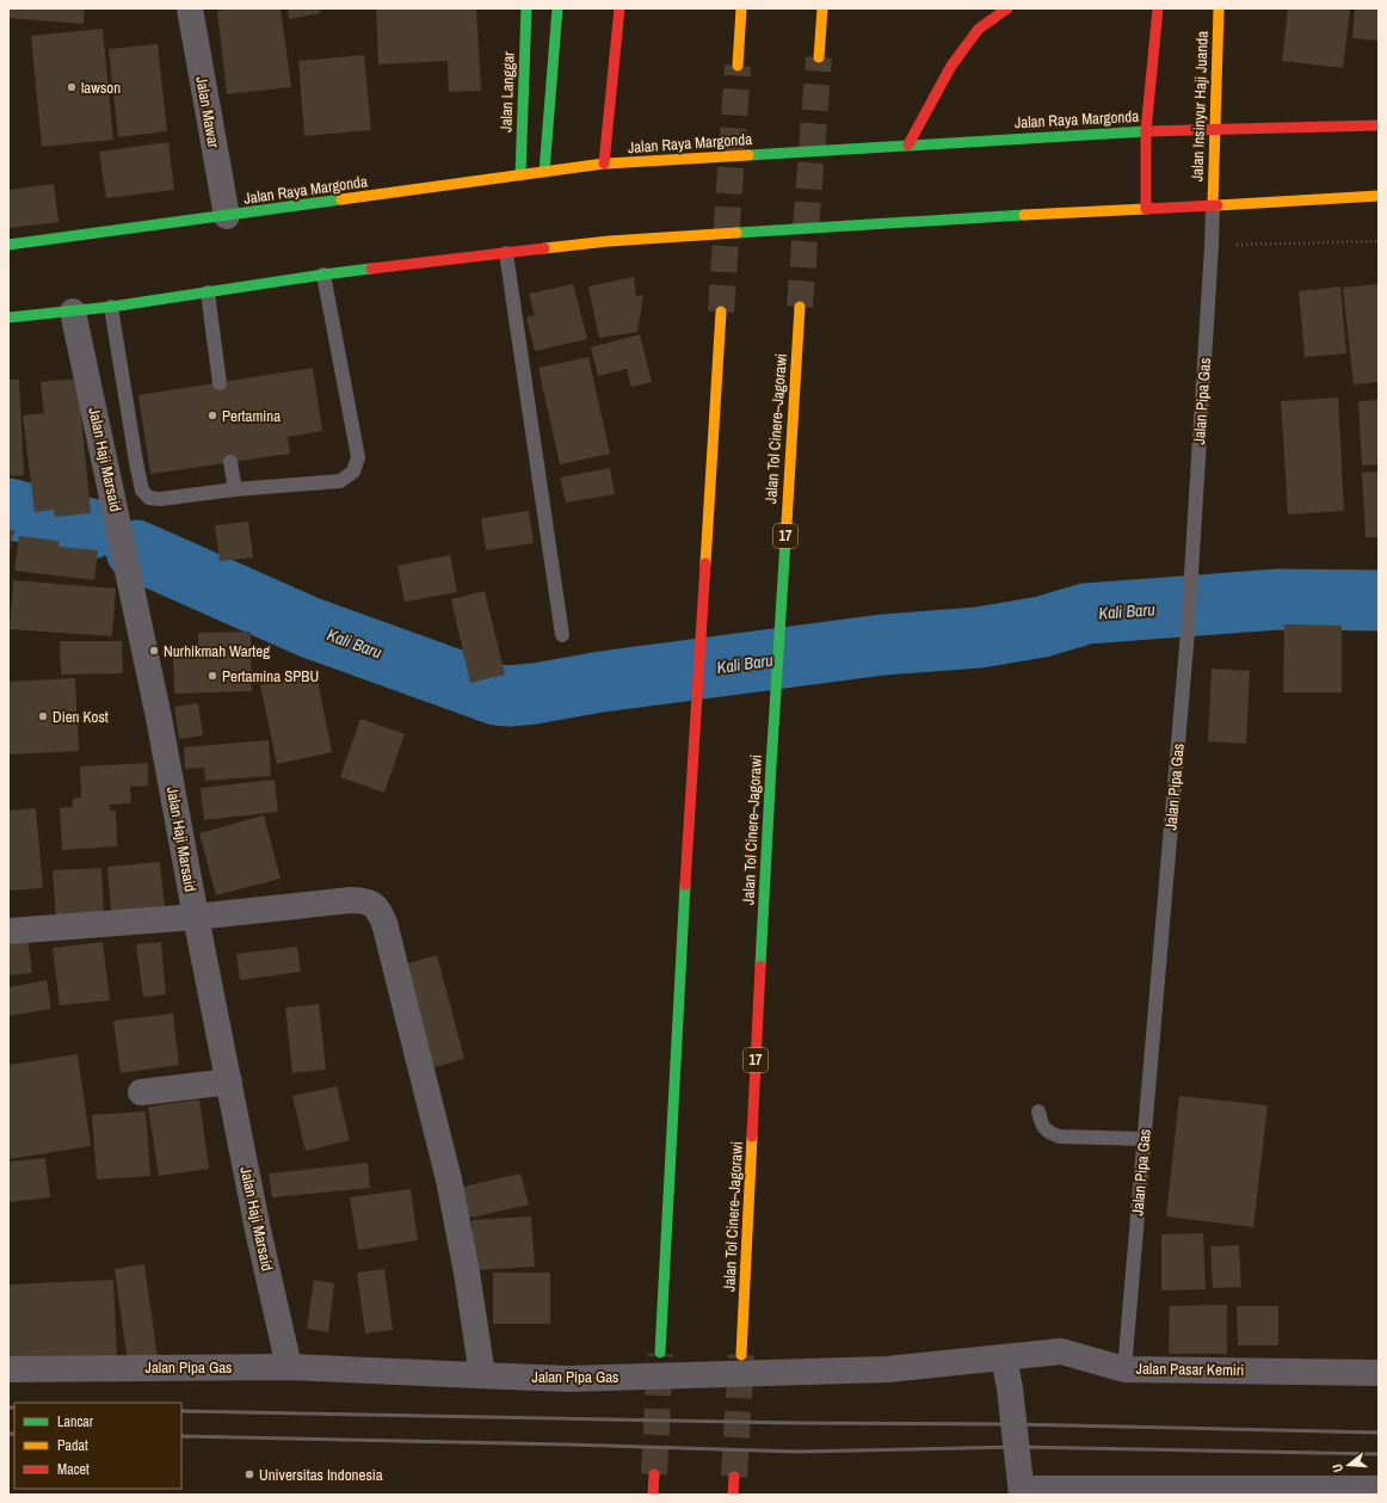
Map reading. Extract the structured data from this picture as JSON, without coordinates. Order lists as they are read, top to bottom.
{
  "streets": {
    "main road": [
      "Jalan Langgar",
      "Jalan Insinyur Haji Juanda",
      "Jalan Raya Margonda",
      "Jalan Tol Cinere–Jagorawi",
      "17"
    ],
    "street": [
      "Jalan Mawar",
      "Jalan Pipa Gas",
      "Jalan Haji Marsaid",
      "Jalan Pasar Kemiri"
    ]
  },
  "crossings": [
    ["Jalan Langgar", "Jalan Raya Margonda"],
    ["Jalan Insinyur Haji Juanda", "Jalan Raya Margonda"],
    ["Jalan Insinyur Haji Juanda", "Jalan Pipa Gas"],
    ["Jalan Mawar", "Jalan Raya Margonda"],
    ["Jalan Pipa Gas", "Jalan Haji Marsaid"],
    ["Jalan Pipa Gas", "Jalan Pasar Kemiri"]
  ],
  "water": ["Kali Baru"],
  "places": [
    "lawson",
    "Pertamina",
    "Nurhikmah Warteg",
    "Pertamina SPBU",
    "Dien Kost",
    "Universitas Indonesia"
  ],
  "legend": ["Lancar", "Padat", "Macet"],
  "north": "left"
}
